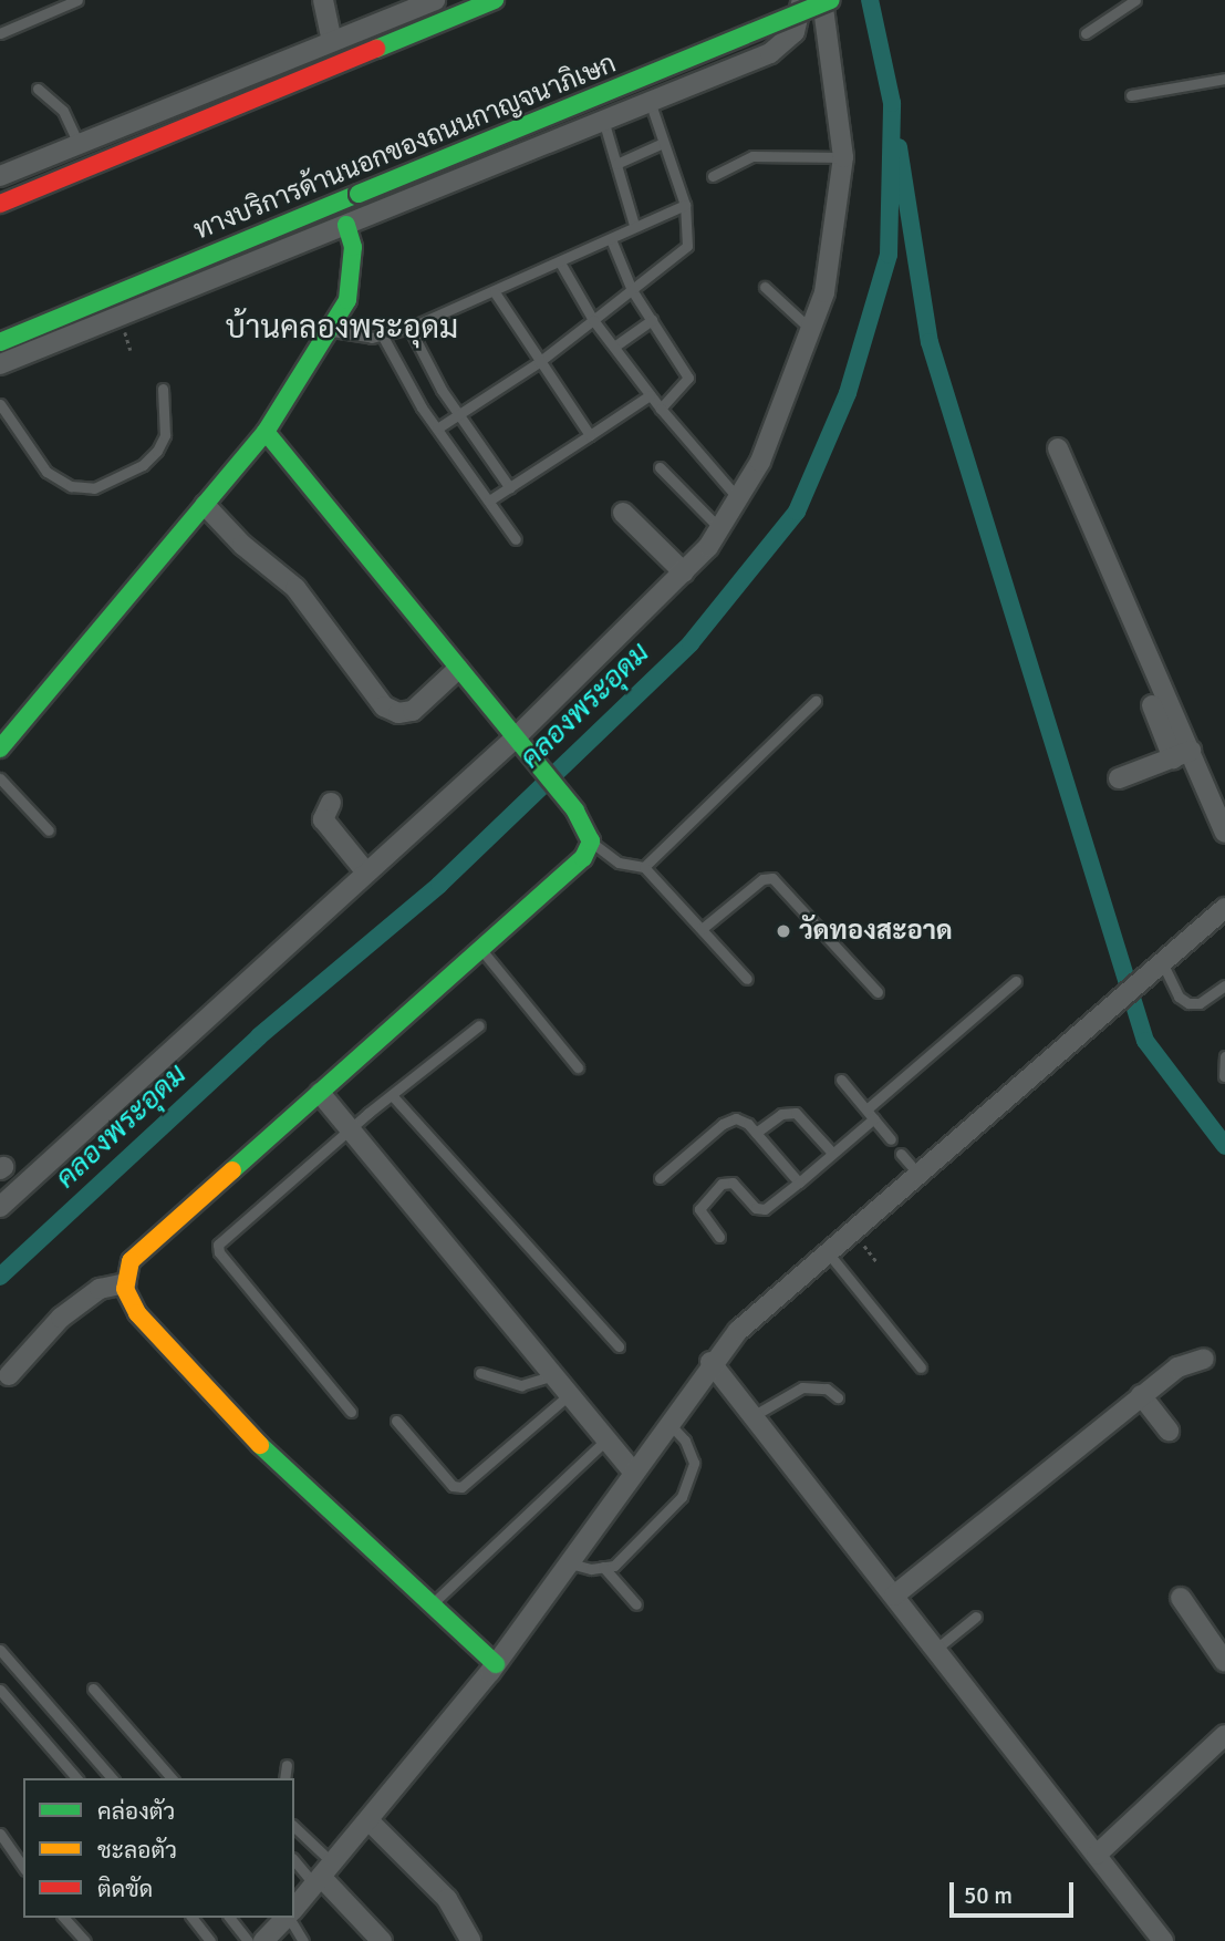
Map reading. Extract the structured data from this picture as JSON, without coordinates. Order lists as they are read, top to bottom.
{
  "streets": {
    "street": ["ทางบริการด้านนอกของถนนกาญจนาภิเษก"]
  },
  "districts": ["บ้านคลองพระอุดม"],
  "water": ["คลองพระอุดม"],
  "places": ["วัดทองสะอาด"],
  "legend": ["คล่องตัว", "ชะลอตัว", "ติดขัด"],
  "scale_bar": "50 m"
}
